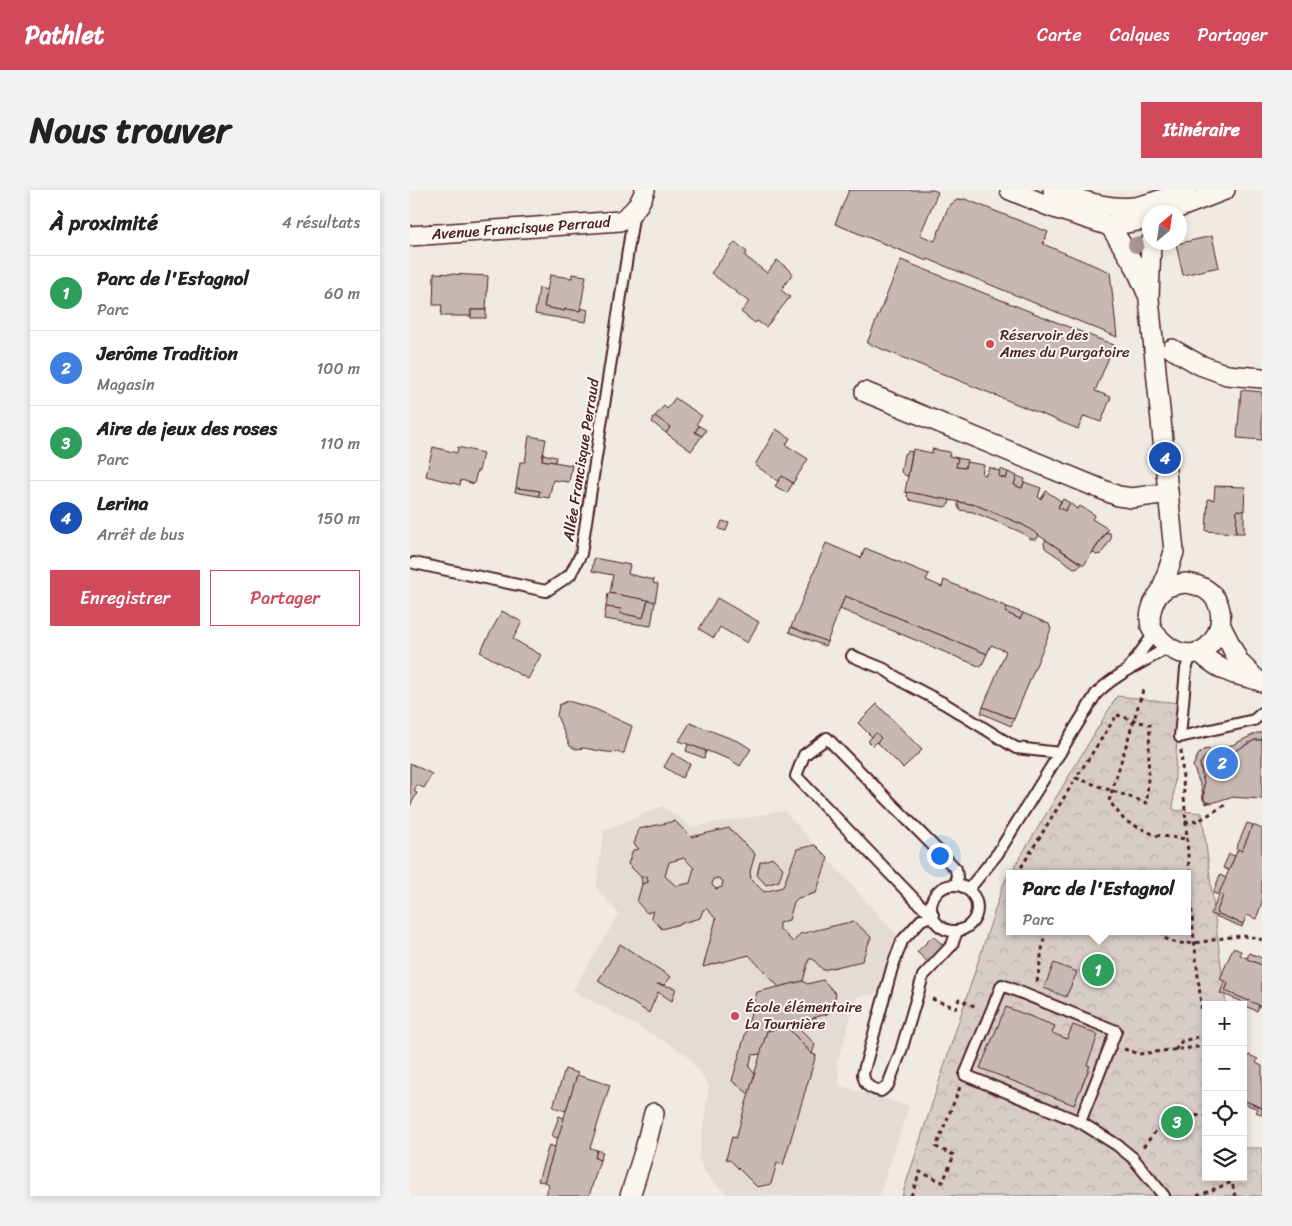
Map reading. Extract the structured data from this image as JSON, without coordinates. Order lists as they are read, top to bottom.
{
  "streets": {
    "street": ["Avenue Francisque Perraud"],
    "lane": ["Allée Francisque Perraud"]
  },
  "crossings": [
    ["Avenue Francisque Perraud", "Allée Francisque Perraud"]
  ],
  "places": ["Réservoir des Ames du Purgatoire", "École élémentaire La Tournière"],
  "north": "top right",
  "page": {
    "header": "Pathlet",
    "nav": ["Carte", "Calques", "Partager"],
    "title": "Nous trouver",
    "buttons": [
      "Itinéraire",
      ["Enregistrer", "Partager"]
    ],
    "heading": ["À proximité", "4 résultats"],
    "list": [
      {
        "mark": "1",
        "name": "Parc de l'Estagnol",
        "note": "Parc",
        "value": "60 m"
      },
      {
        "mark": "2",
        "name": "Jerôme Tradition",
        "note": "Magasin",
        "value": "100 m"
      },
      {
        "mark": "3",
        "name": "Aire de jeux des roses",
        "note": "Parc",
        "value": "110 m"
      },
      {
        "mark": "4",
        "name": "Lerina",
        "note": "Arrêt de bus",
        "value": "150 m"
      }
    ],
    "pins": [
      "4",
      "2",
      "1",
      "3"
    ],
    "popup": ["Parc de l'Estagnol", "Parc"],
    "map_buttons": ["+", "−"]
  }
}
